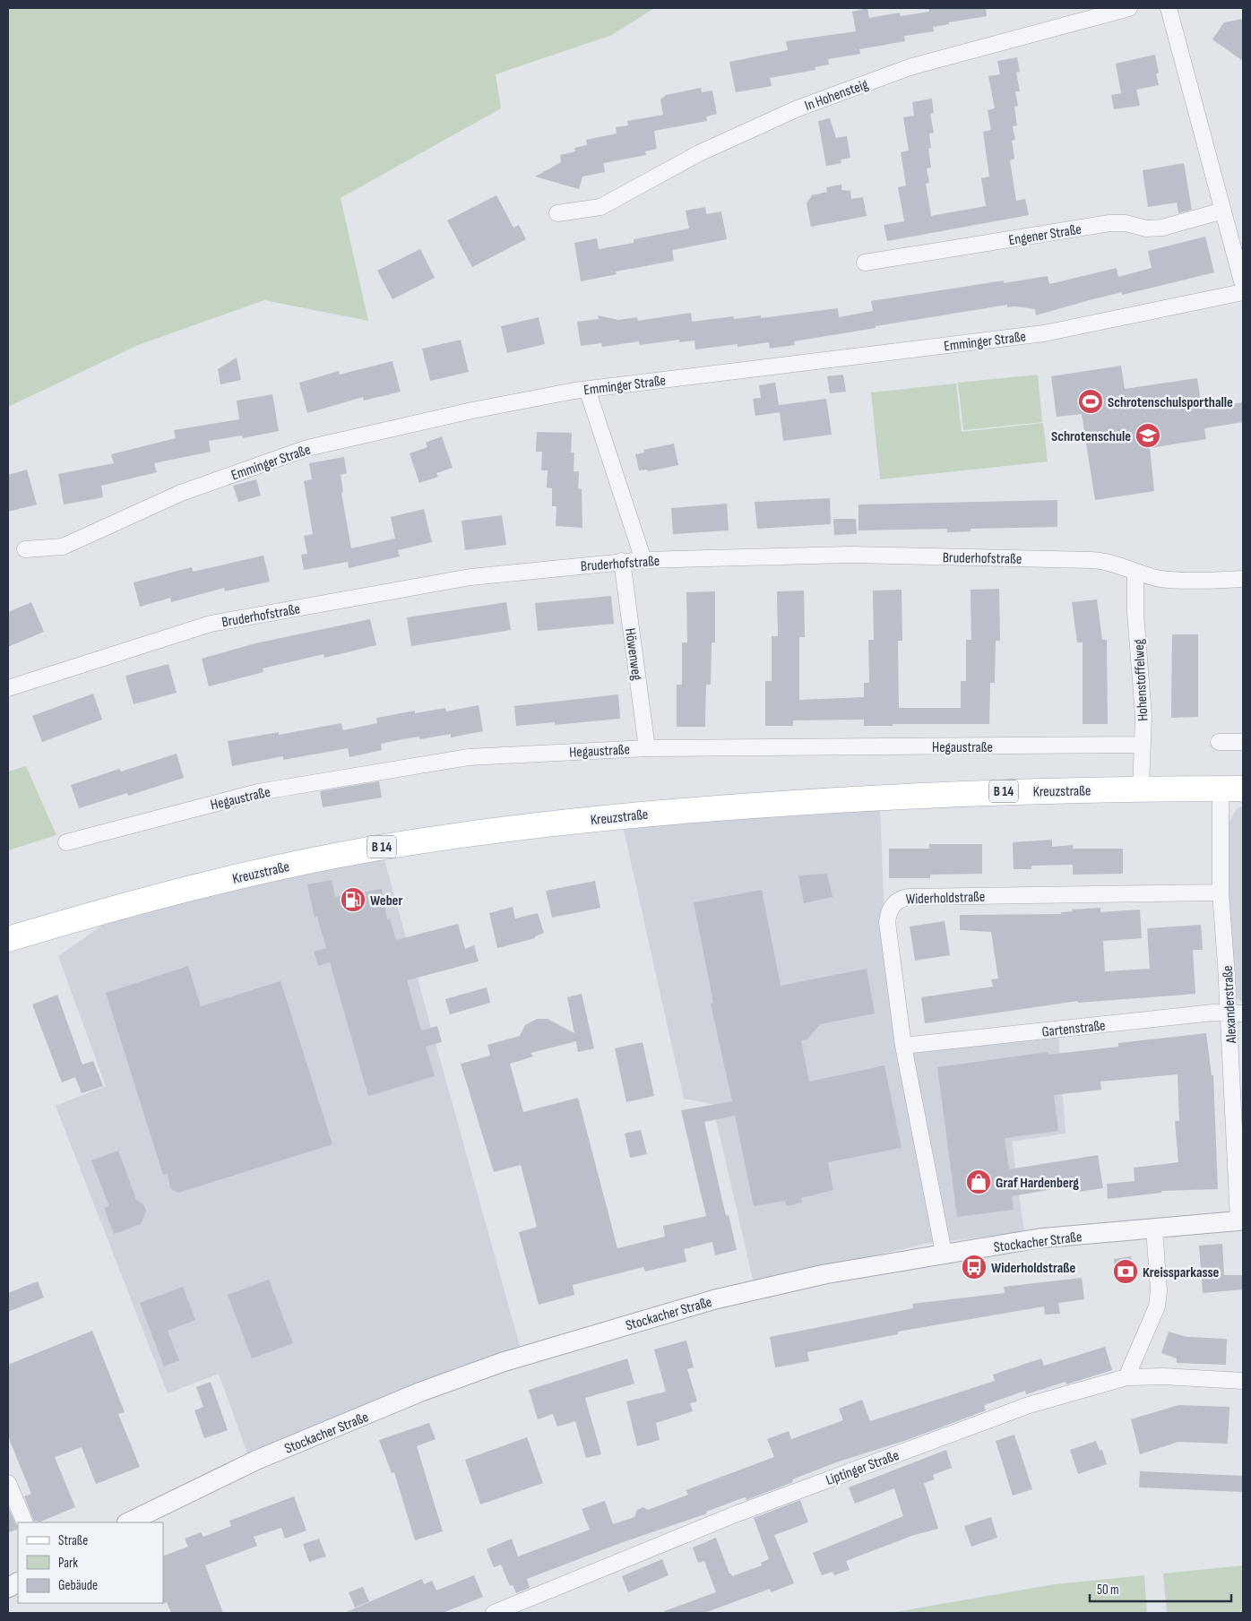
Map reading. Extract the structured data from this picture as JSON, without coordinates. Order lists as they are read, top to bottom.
{
  "streets": {
    "main road": ["Kreuzstraße", "B 14"],
    "street": [
      "In Hohensteig",
      "Engener Straße",
      "Emminger Straße",
      "Bruderhofstraße",
      "Höwenweg",
      "Hohenstoffelweg",
      "Hegaustraße",
      "Widerholdstraße",
      "Alexanderstraße",
      "Gartenstraße",
      "Stockacher Straße",
      "Liptinger Straße"
    ]
  },
  "crossings": [
    ["Bruderhofstraße", "Höwenweg"],
    ["Bruderhofstraße", "Hohenstoffelweg"],
    ["Höwenweg", "Hegaustraße"],
    ["Hohenstoffelweg", "Hegaustraße"],
    ["Hohenstoffelweg", "Kreuzstraße"],
    ["Kreuzstraße", "Alexanderstraße"],
    ["Widerholdstraße", "Alexanderstraße"],
    ["Widerholdstraße", "Gartenstraße"],
    ["Widerholdstraße", "Stockacher Straße"],
    ["Alexanderstraße", "Gartenstraße"],
    ["Alexanderstraße", "Stockacher Straße"]
  ],
  "places": {
    "sports": ["Schrotenschulsporthalle"],
    "school or university": ["Schrotenschule"],
    "fuel station": ["Weber"],
    "shop": ["Graf Hardenberg"],
    "bus stop": ["Widerholdstraße"],
    "bank": ["Kreissparkasse"]
  },
  "legend": ["Straße", "Park", "Gebäude"],
  "scale_bar": "50 m"
}
